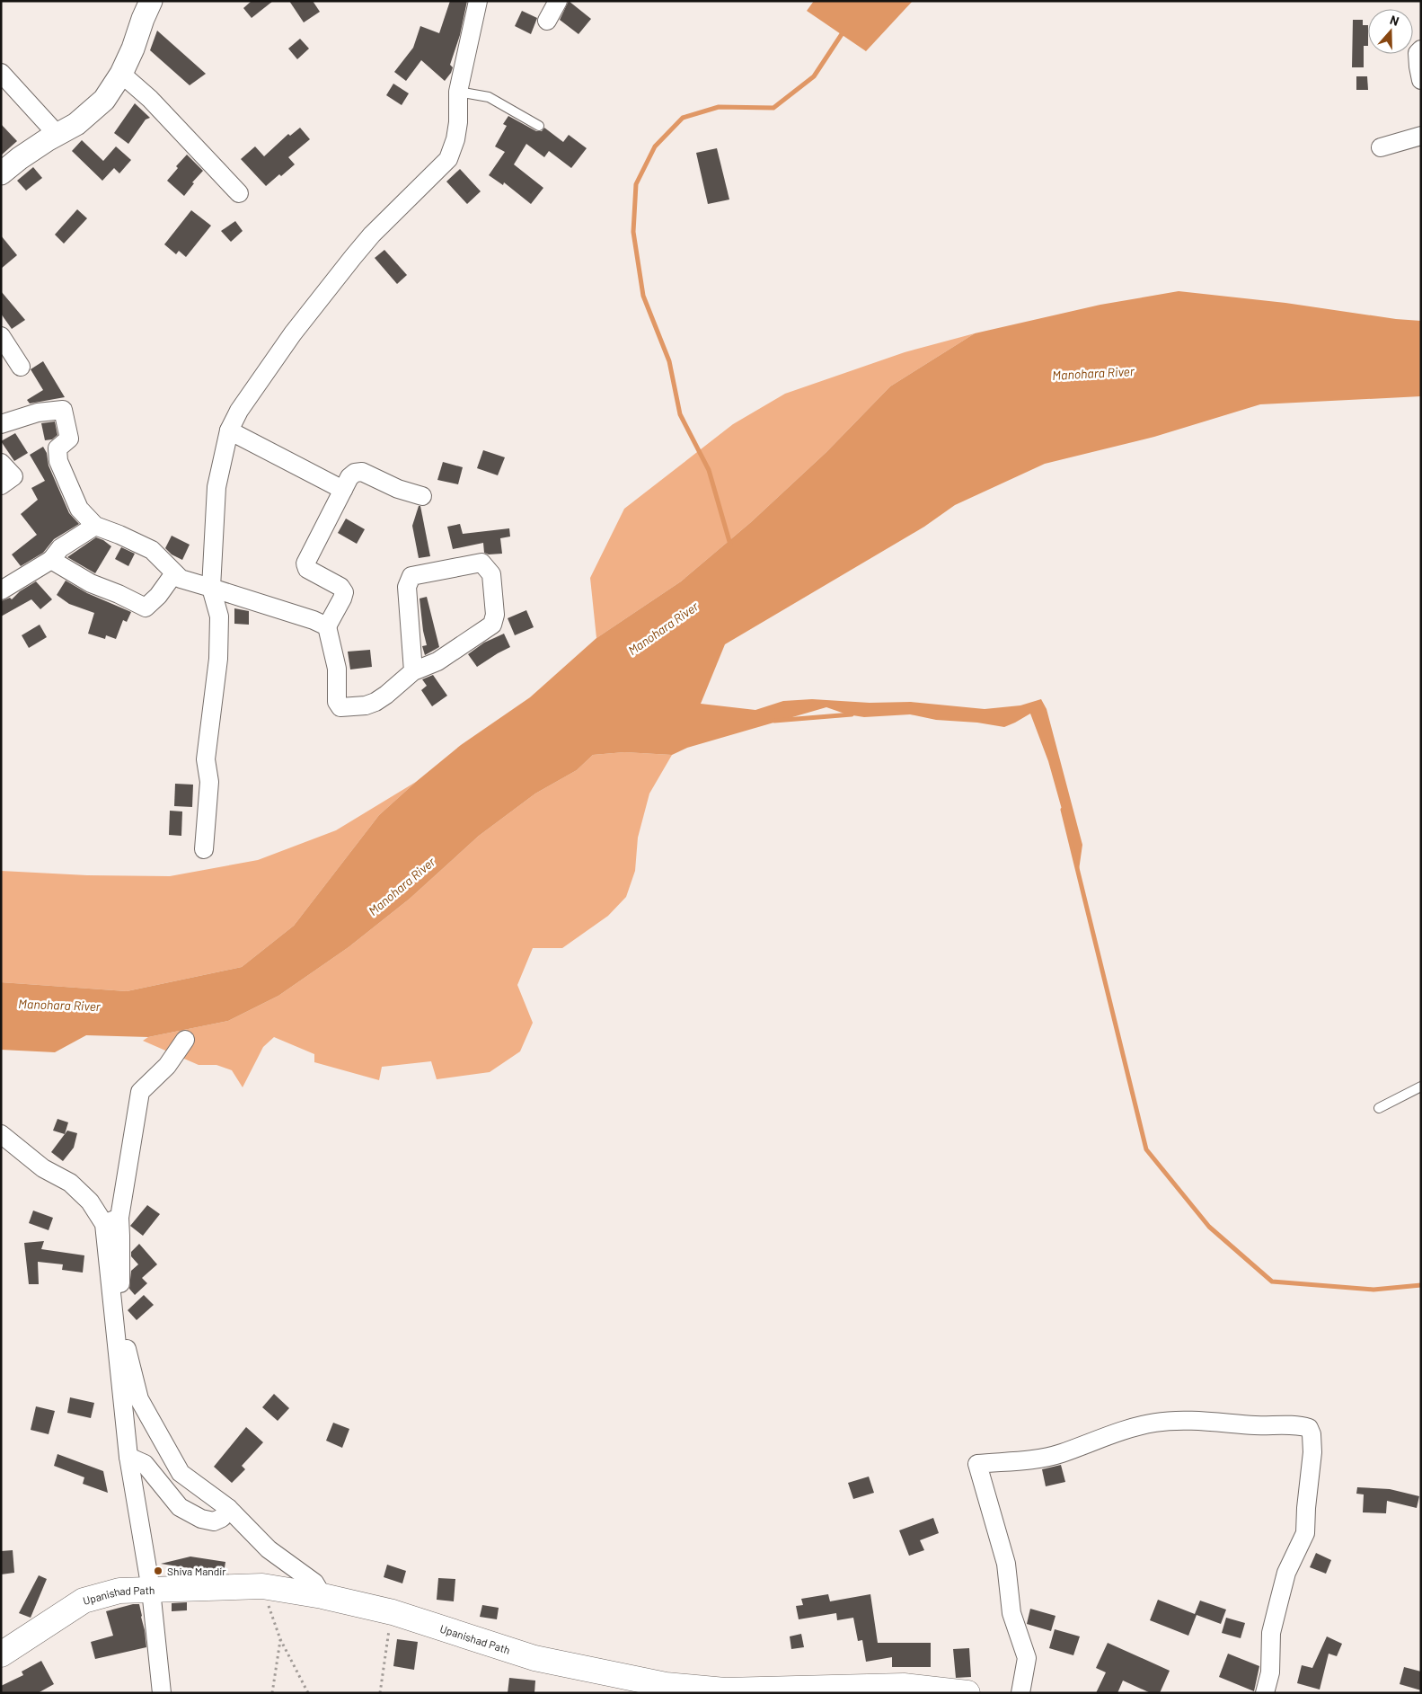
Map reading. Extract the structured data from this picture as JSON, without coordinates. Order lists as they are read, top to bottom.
{
  "streets": {
    "main road": ["Upanishad Path"]
  },
  "water": ["Manohara River"],
  "places": ["Shiva Mandir"],
  "north": "top"
}
